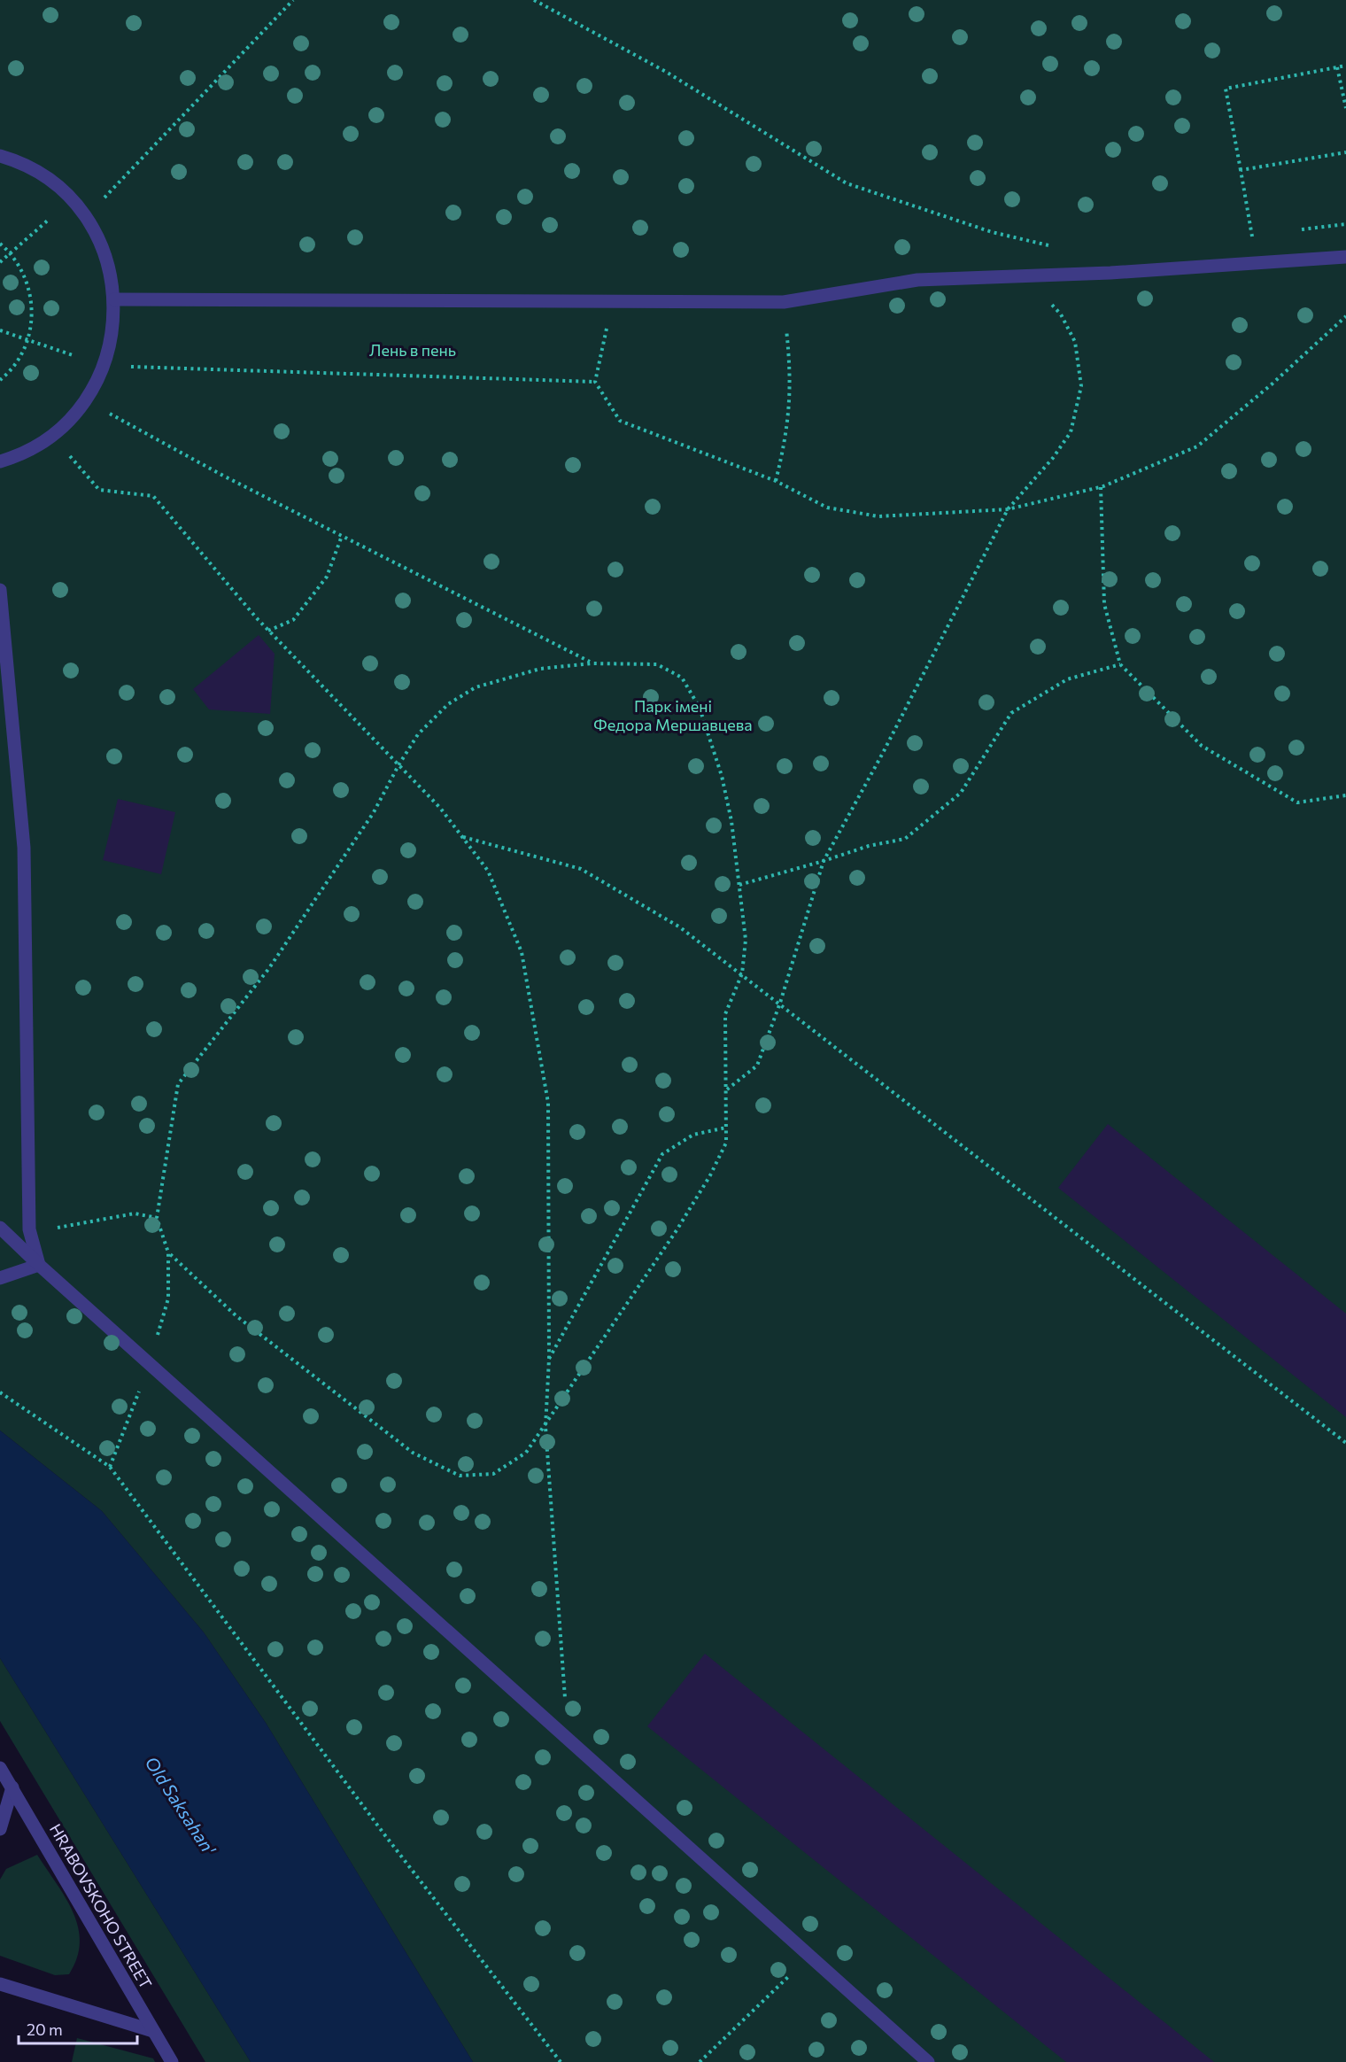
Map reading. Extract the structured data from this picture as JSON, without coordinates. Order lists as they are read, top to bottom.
{
  "streets": {
    "street": ["HRABOVSKOHO STREET"]
  },
  "water": ["Old Saksahan'"],
  "parks": ["Лень в пень", "Парк імені Федора Мершавцева"],
  "scale_bar": "20 m"
}
